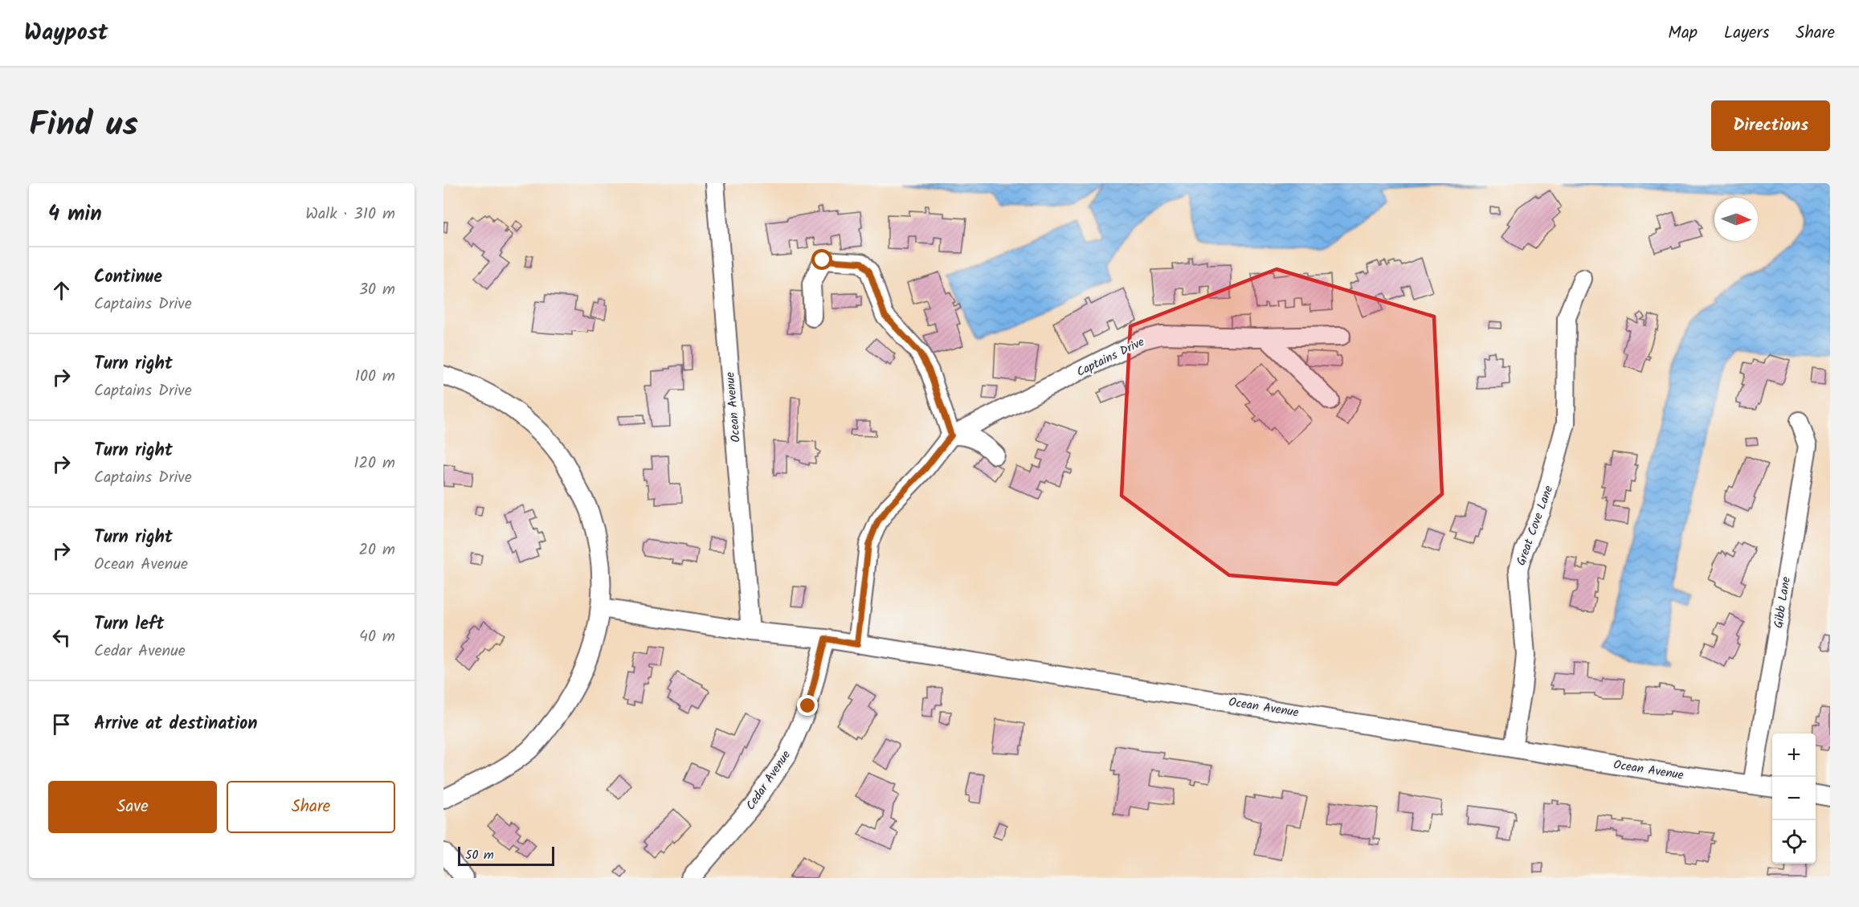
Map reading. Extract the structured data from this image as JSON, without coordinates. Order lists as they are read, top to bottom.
{
  "streets": {
    "street": [
      "Captains Drive",
      "Ocean Avenue",
      "Great Cove Lane",
      "Gibb Lane",
      "Cedar Avenue"
    ]
  },
  "crossings": [
    ["Captains Drive", "Ocean Avenue"],
    ["Ocean Avenue", "Great Cove Lane"],
    ["Ocean Avenue", "Gibb Lane"],
    ["Ocean Avenue", "Cedar Avenue"]
  ],
  "scale_bar": "50 m",
  "north": "right",
  "page": {
    "header": "Waypost",
    "nav": ["Map", "Layers", "Share"],
    "title": "Find us",
    "buttons": [
      "Directions",
      ["Save", "Share"]
    ],
    "heading": ["4 min", "Walk · 310 m"],
    "list": [
      ["Continue", "Captains Drive", "30 m"],
      ["Turn right", "Captains Drive", "100 m"],
      ["Turn right", "Captains Drive", "120 m"],
      ["Turn right", "Ocean Avenue", "20 m"],
      ["Turn left", "Cedar Avenue", "40 m"],
      "Arrive at destination"
    ],
    "map_buttons": ["+", "−"],
    "scale": "50 m"
  }
}
